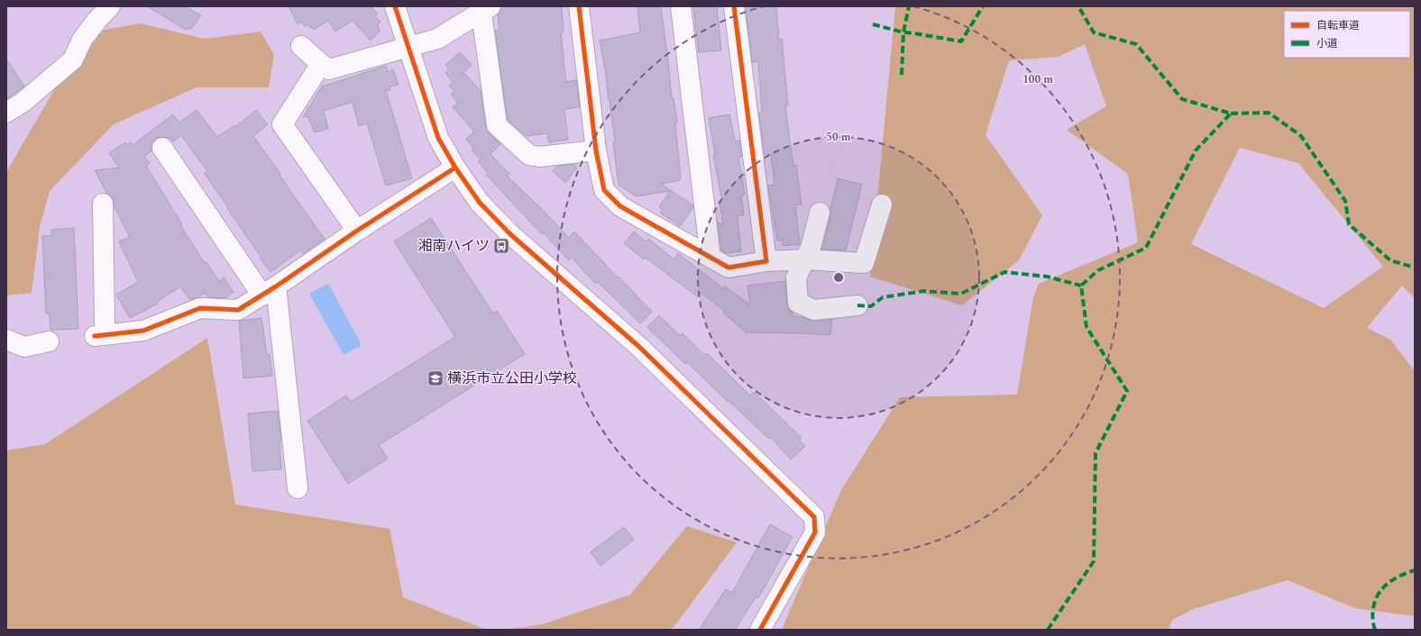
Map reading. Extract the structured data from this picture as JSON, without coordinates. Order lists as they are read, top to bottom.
{
  "places": {
    "bus stop": ["湘南ハイツ"],
    "school or university": ["横浜市立公田小学校"]
  },
  "legend": ["自転車道", "小道"],
  "rings": ["100 m", "50 m"]
}
